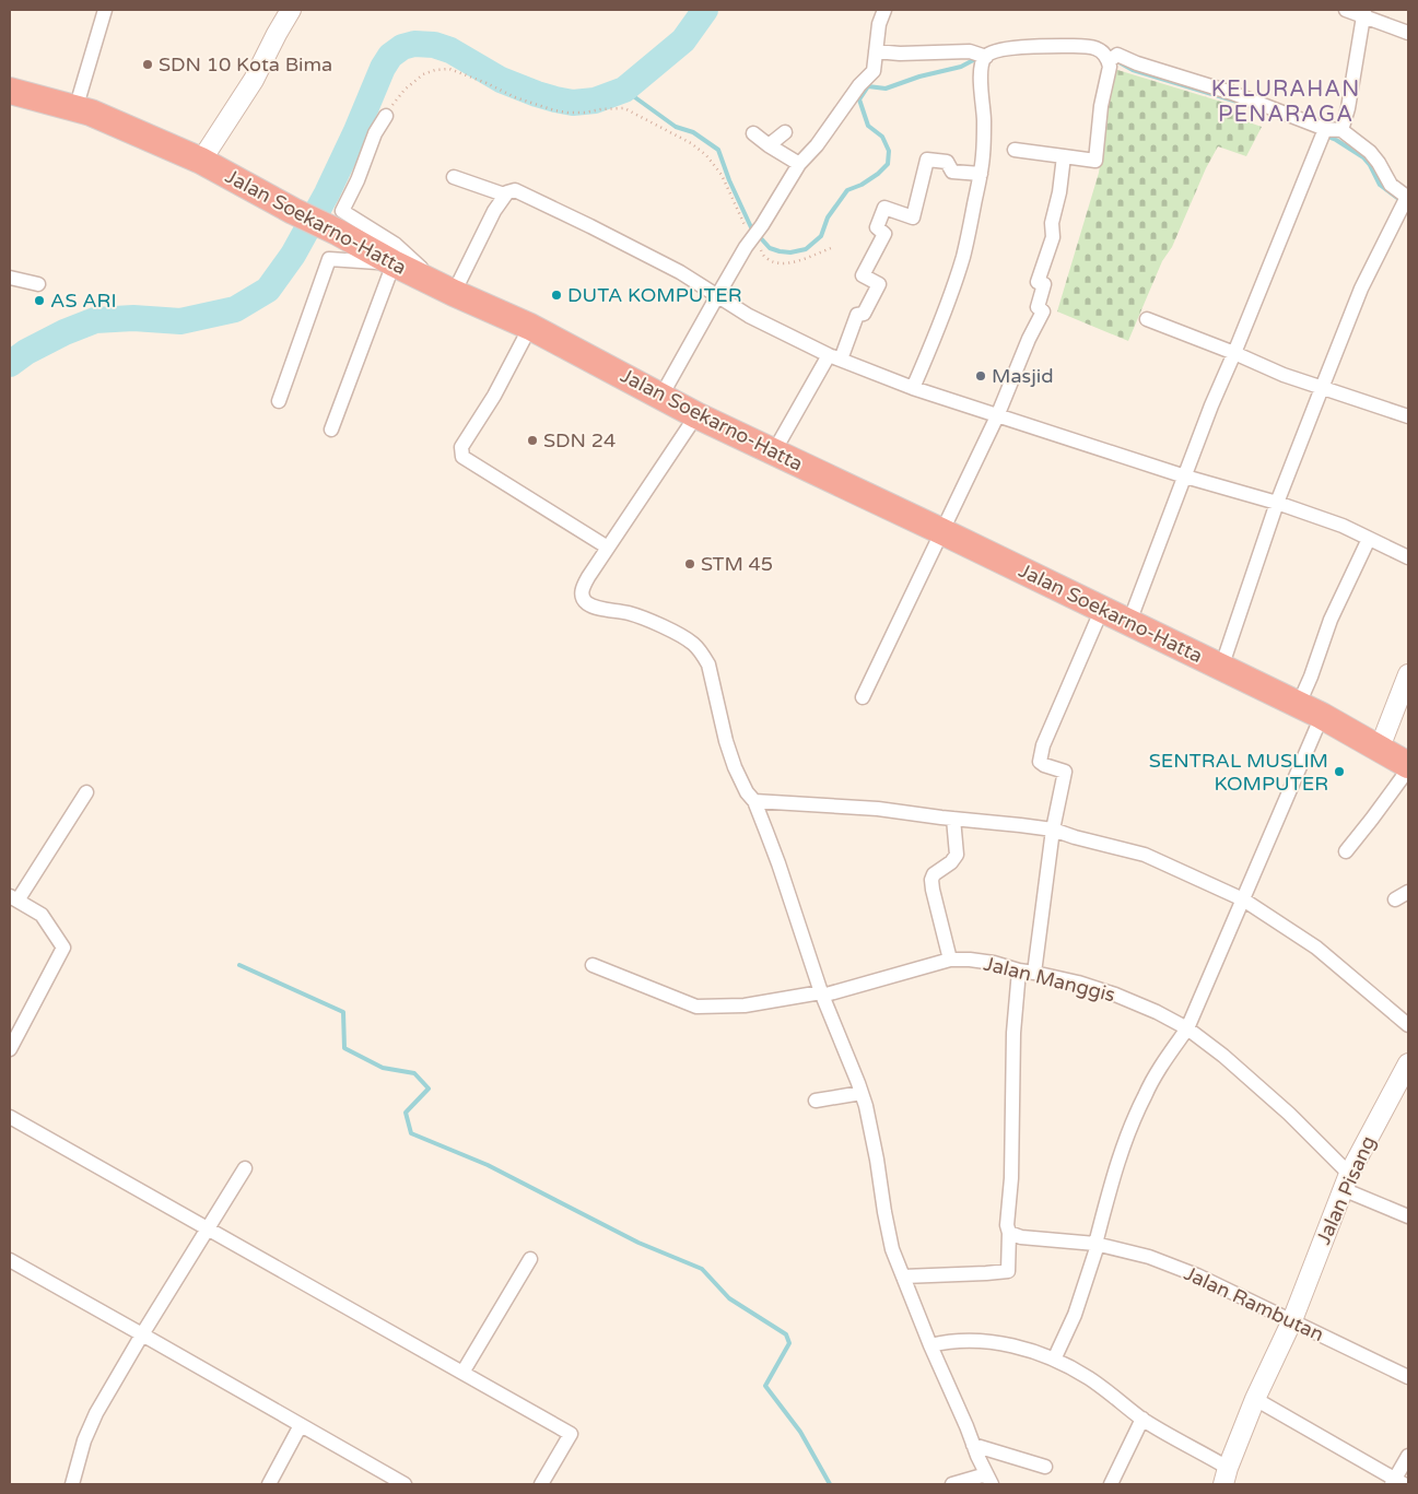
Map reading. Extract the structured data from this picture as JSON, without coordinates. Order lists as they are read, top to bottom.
{
  "streets": {
    "highway": ["Jalan Soekarno-Hatta"],
    "street": ["Jalan Manggis", "Jalan Pisang", "Jalan Rambutan"]
  },
  "crossings": [
    ["Jalan Manggis", "Jalan Pisang"],
    ["Jalan Pisang", "Jalan Rambutan"]
  ],
  "districts": ["KELURAHAN PENARAGA"],
  "places": [
    "SDN 10 Kota Bima",
    "DUTA KOMPUTER",
    "AS ARI",
    "Masjid",
    "SDN 24",
    "STM 45",
    "SENTRAL MUSLIM KOMPUTER"
  ]
}
